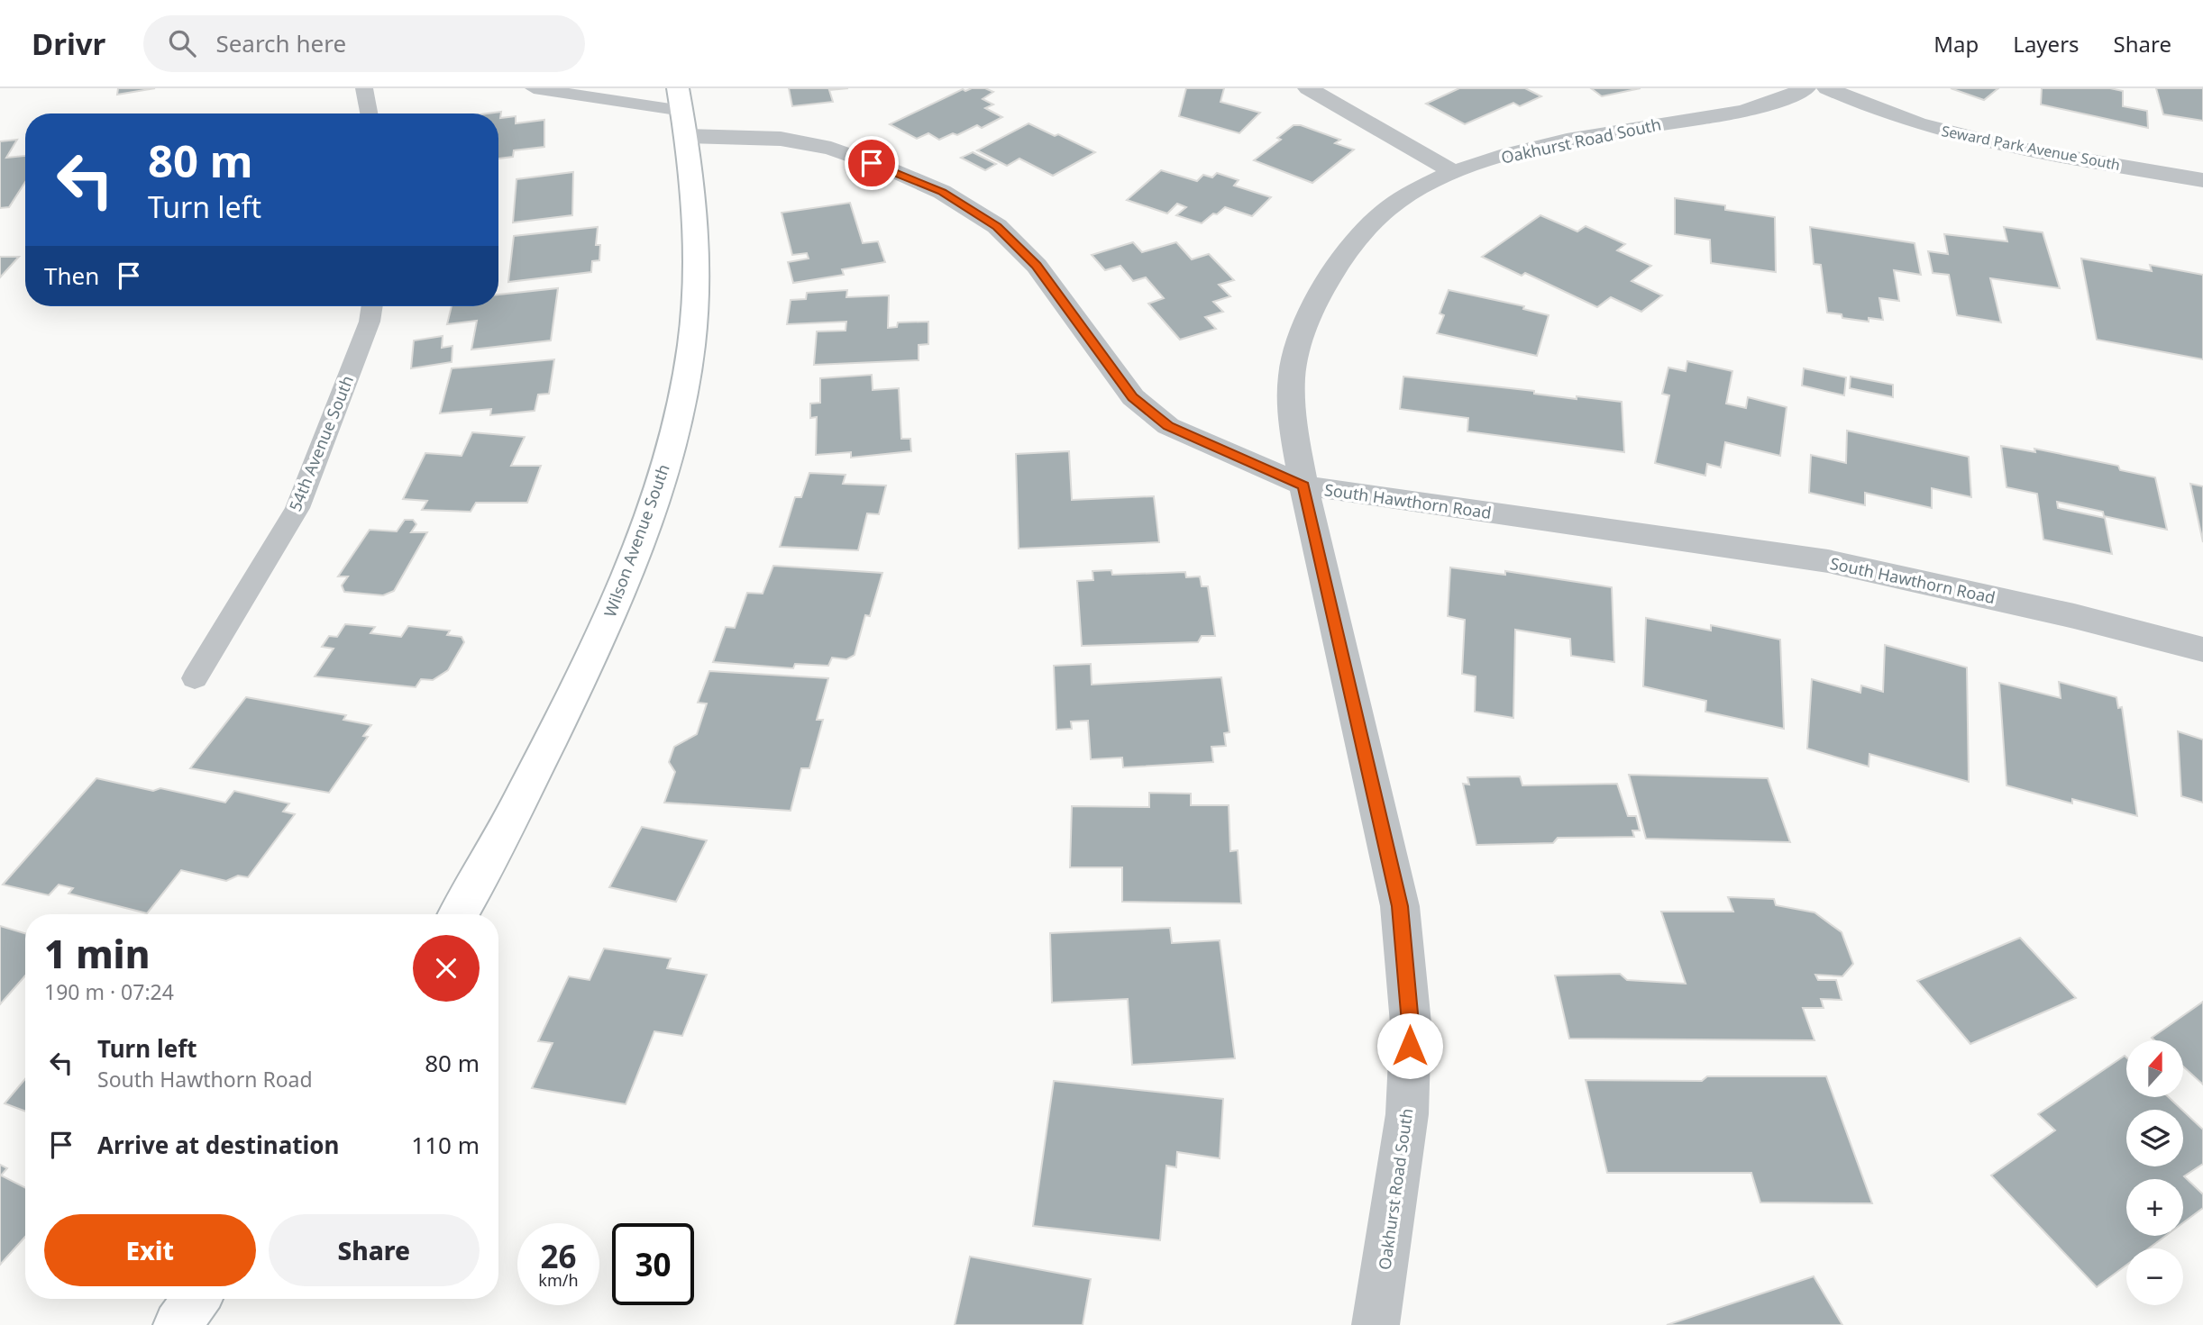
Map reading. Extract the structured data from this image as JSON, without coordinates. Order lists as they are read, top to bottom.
{
  "streets": {
    "main road": ["Wilson Avenue South"],
    "street": ["Oakhurst Road South", "Seward Park Avenue South", "South Hawthorn Road"],
    "lane": ["54th Avenue South"]
  },
  "crossings": [
    ["Oakhurst Road South", "South Hawthorn Road"],
    ["South Hawthorn Road", "Wilson Avenue South"]
  ],
  "north": "top",
  "page": {
    "header": "Drivr",
    "search": "Search here",
    "nav": ["Map", "Layers", "Share"],
    "turn": ["80 m", "Turn left"],
    "then": "Then",
    "heading": ["1 min", "190 m · 07:24"],
    "list": [
      {
        "name": "Turn left",
        "note": "South Hawthorn Road",
        "value": "80 m"
      },
      {
        "name": "Arrive at destination",
        "value": "110 m"
      }
    ],
    "map_buttons": ["+", "−"],
    "buttons": ["Exit", "Share"],
    "speed": "26 km/h",
    "limit": "30"
  }
}
